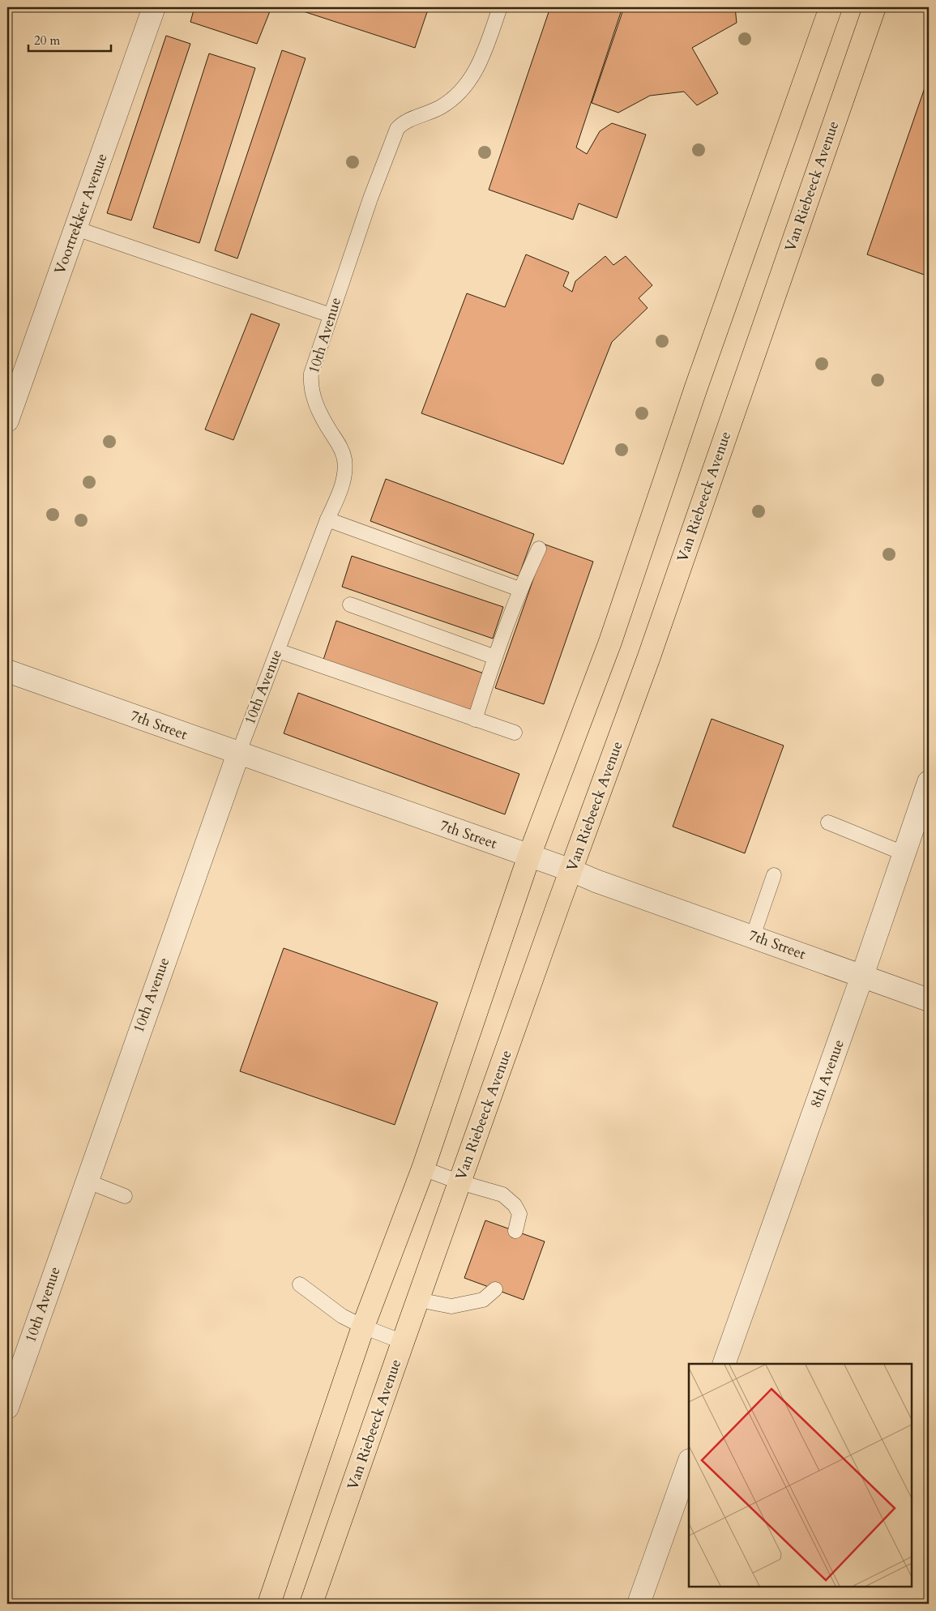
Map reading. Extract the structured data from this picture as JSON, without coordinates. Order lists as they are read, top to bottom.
{
  "streets": {
    "main road": ["Van Riebeeck Avenue"],
    "street": [
      "Voortrekker Avenue",
      "10th Avenue",
      "7th Street",
      "8th Avenue"
    ]
  },
  "crossings": [
    ["Van Riebeeck Avenue", "7th Street"],
    ["10th Avenue", "7th Street"],
    ["7th Street", "8th Avenue"]
  ],
  "scale_bar": "20 m"
}
